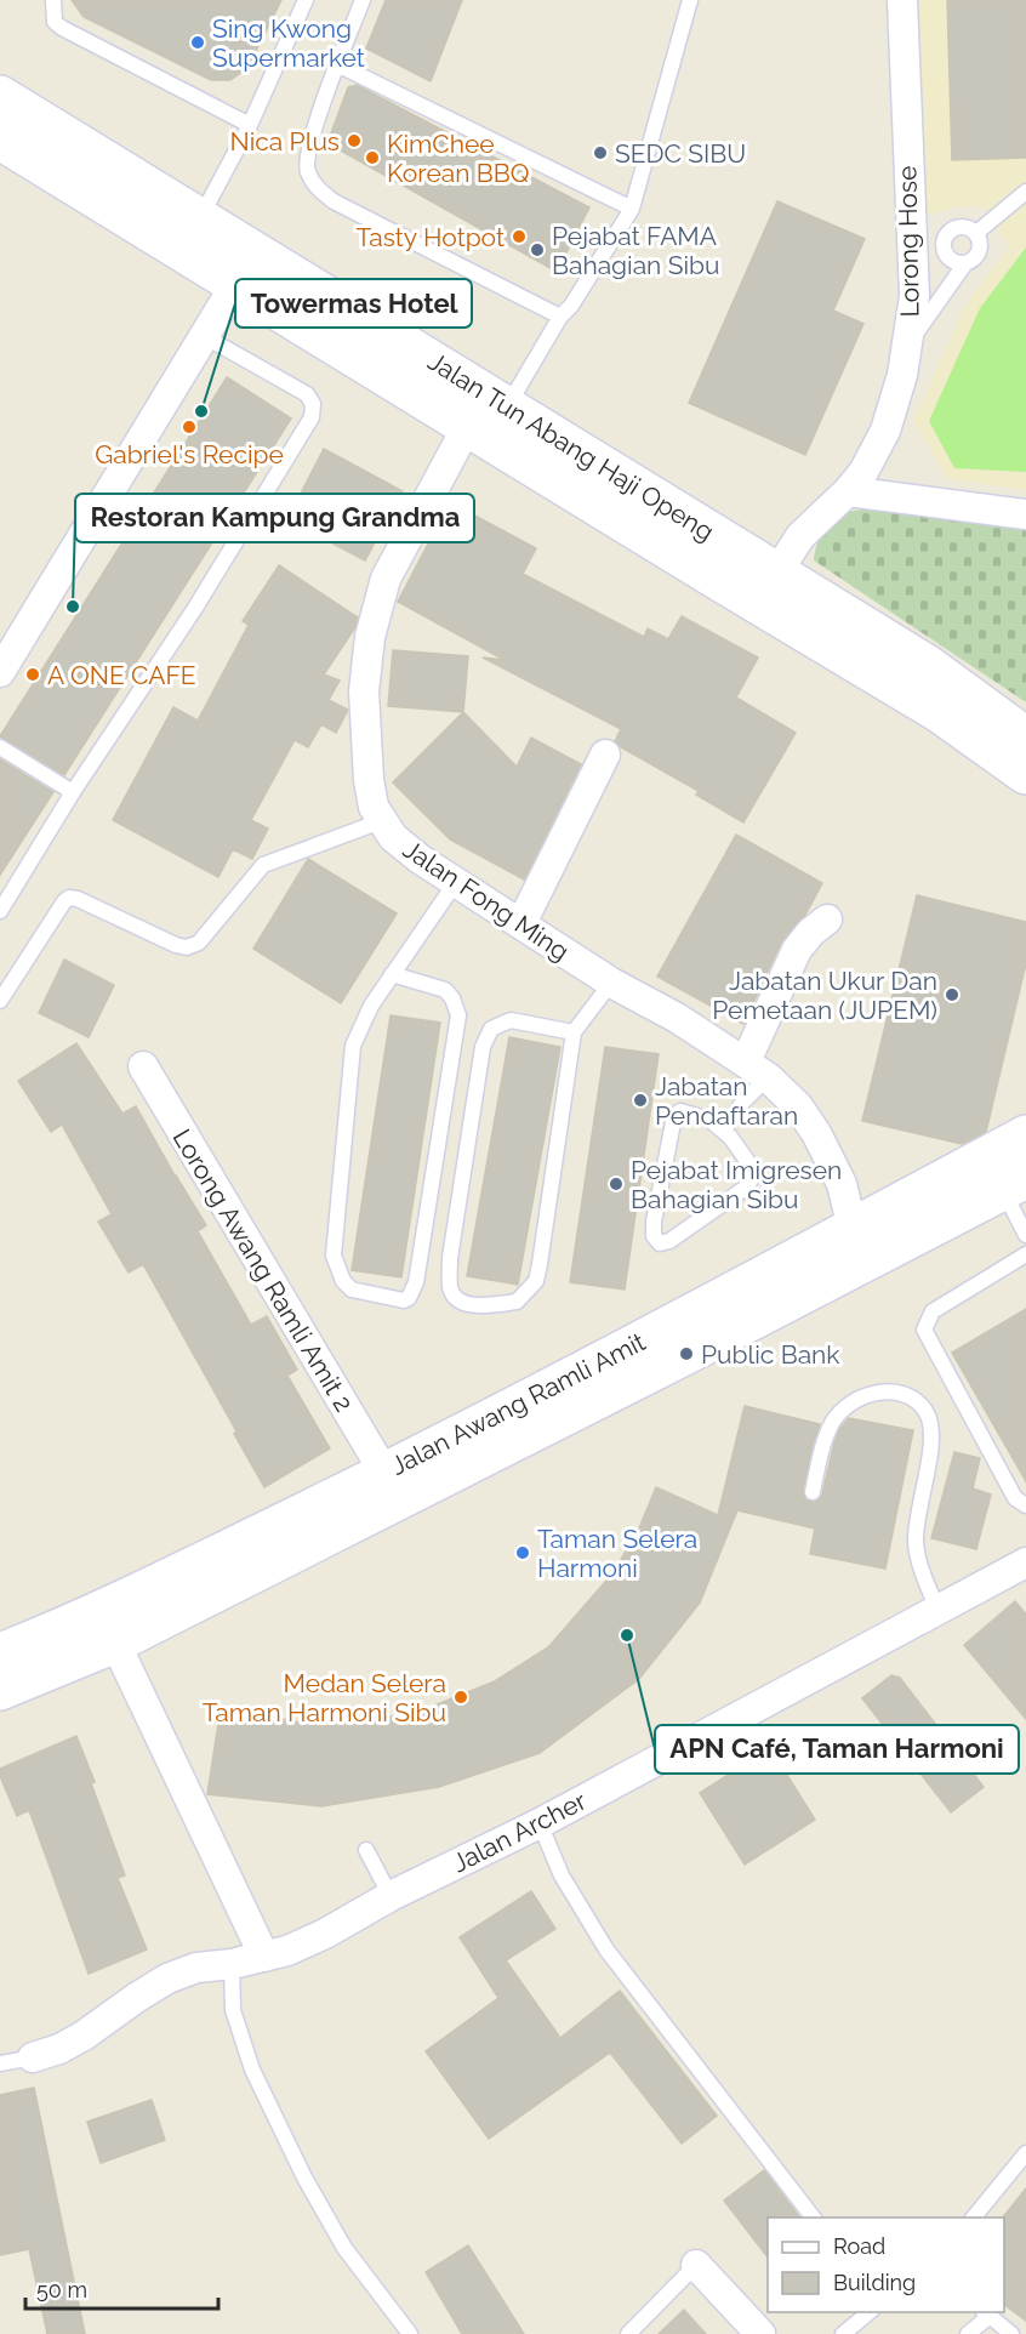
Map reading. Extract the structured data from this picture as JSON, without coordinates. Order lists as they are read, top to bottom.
{
  "streets": {
    "main road": ["Jalan Tun Abang Haji Openg", "Jalan Awang Ramli Amit"],
    "street": [
      "Lorong Hose",
      "Jalan Fong Ming",
      "Lorong Awang Ramli Amit 2",
      "Jalan Archer"
    ]
  },
  "crossings": [
    ["Lorong Hose", "Jalan Tun Abang Haji Openg"],
    ["Jalan Tun Abang Haji Openg", "Jalan Fong Ming"],
    ["Jalan Fong Ming", "Jalan Awang Ramli Amit"],
    ["Lorong Awang Ramli Amit 2", "Jalan Awang Ramli Amit"]
  ],
  "places": [
    "Sing Kwong Supermarket",
    "Nica Plus",
    "SEDC SIBU",
    "KimChee Korean BBQ",
    "Tasty Hotpot",
    "Pejabat FAMA Bahagian Sibu",
    "Towermas Hotel",
    "Gabriel's Recipe",
    "Restoran Kampung Grandma",
    "A ONE CAFE",
    "Jabatan Ukur Dan Pemetaan (JUPEM)",
    "Jabatan Pendaftaran",
    "Pejabat Imigresen Bahagian Sibu",
    "Public Bank",
    "Taman Selera Harmoni",
    "APN Café, Taman Harmoni",
    "Medan Selera Taman Harmoni Sibu"
  ],
  "legend": ["Road", "Building"],
  "scale_bar": "50 m"
}
